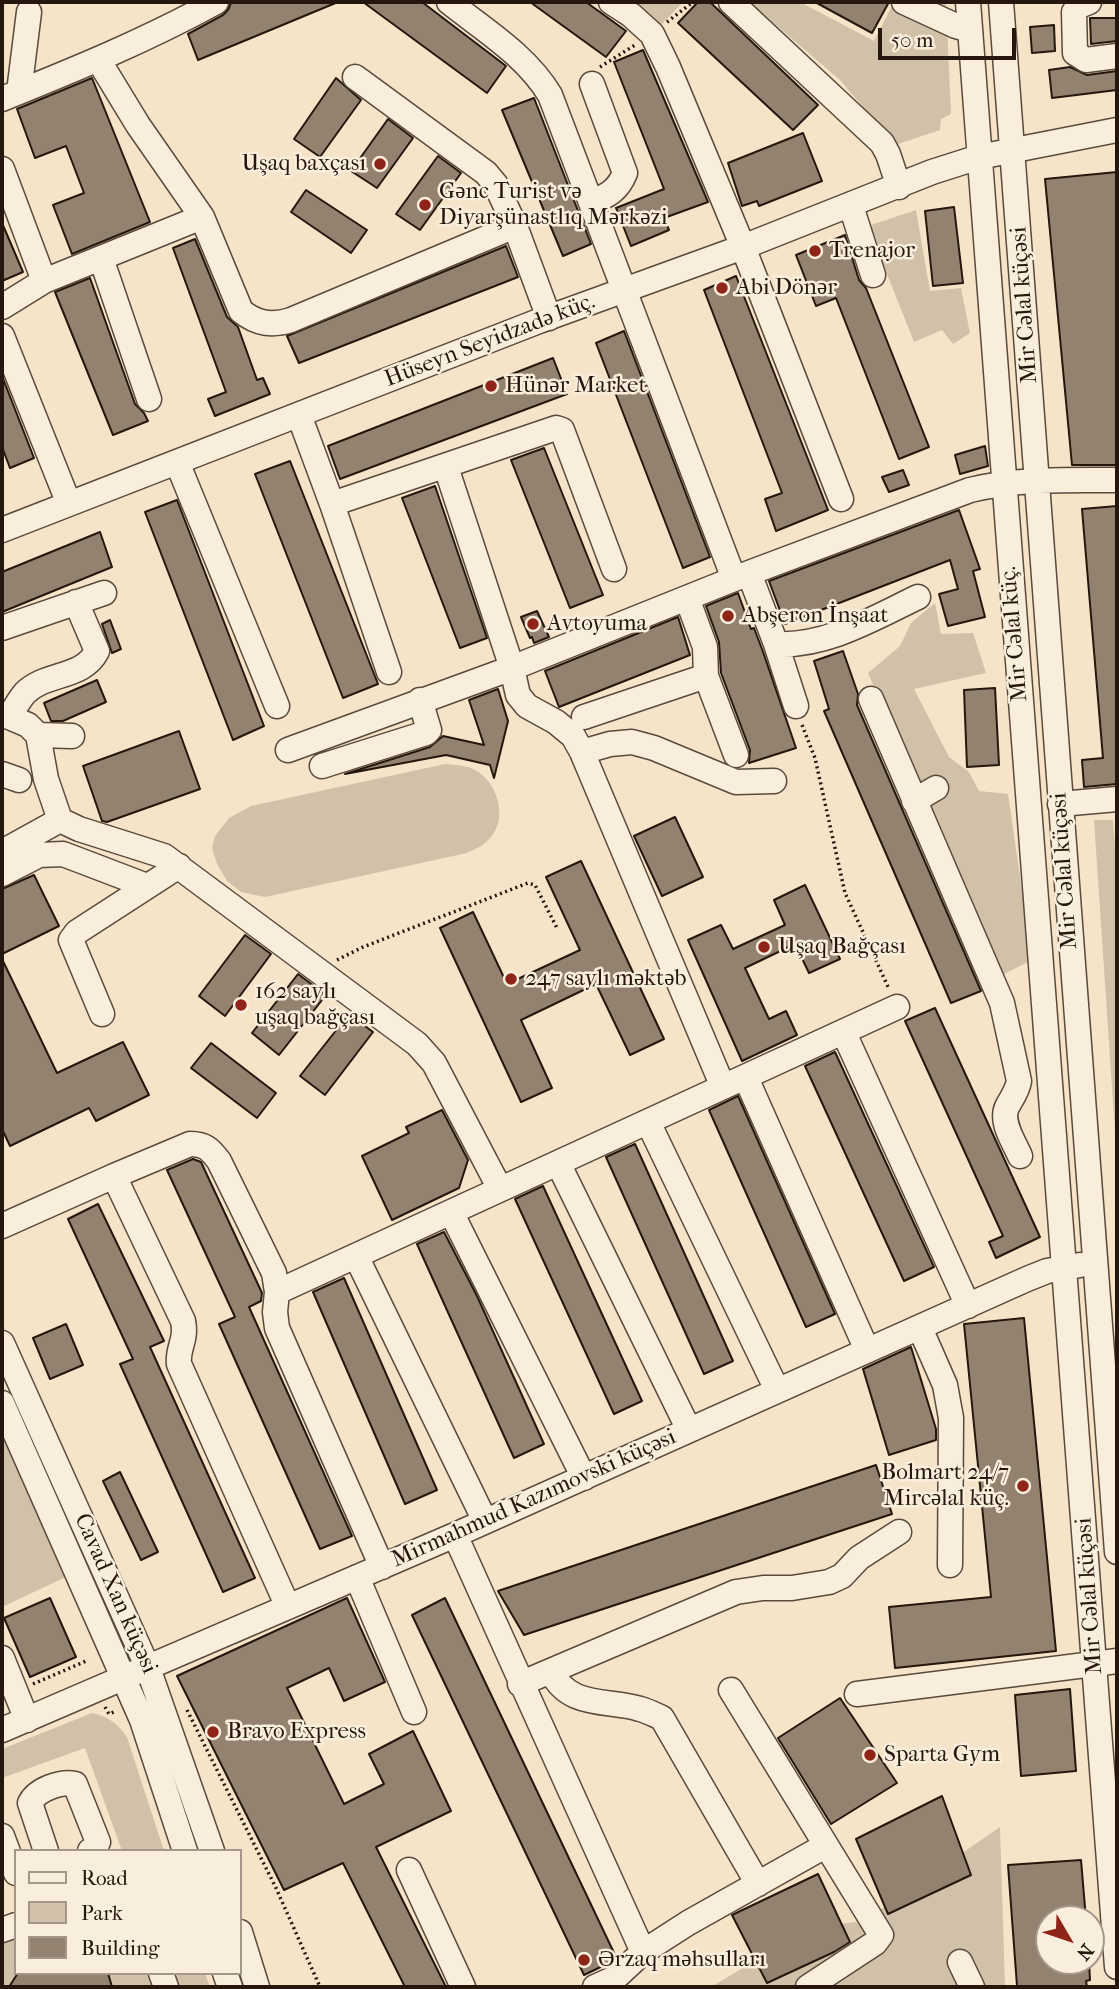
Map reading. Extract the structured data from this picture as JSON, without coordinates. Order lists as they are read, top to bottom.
{
  "streets": {
    "street": [
      "Mir Cəlal küçəsi",
      "Hüseyn Seyidzadə küç.",
      "Mir Cəlal küç.",
      "Mirmahmud Kazımovski küçəsi",
      "Cavad Xan küçəsi"
    ]
  },
  "crossings": [
    ["Mir Cəlal küçəsi", "Hüseyn Seyidzadə küç."],
    ["Mir Cəlal küçəsi", "Mir Cəlal küç."],
    ["Mir Cəlal küçəsi", "Mirmahmud Kazımovski küçəsi"],
    ["Hüseyn Seyidzadə küç.", "Mir Cəlal küç."],
    ["Mir Cəlal küç.", "Mirmahmud Kazımovski küçəsi"],
    ["Mirmahmud Kazımovski küçəsi", "Cavad Xan küçəsi"]
  ],
  "places": [
    "Uşaq baxçası",
    "Gənc Turist və Diyarşünastlıq Mərkəzi",
    "Trenajor",
    "Abi Dönər",
    "Hünər Market",
    "Abşeron İnşaat",
    "Avtoyuma",
    "Uşaq Bağçası",
    "247 saylı məktəb",
    "162 saylı uşaq bağçası",
    "Bolmart 24/7 Mircәlal küç.",
    "Bravo Express",
    "Sparta Gym",
    "Ərzaq məhsulları"
  ],
  "legend": ["Road", "Park", "Building"],
  "scale_bar": "50 m",
  "north": "bottom right"
}
